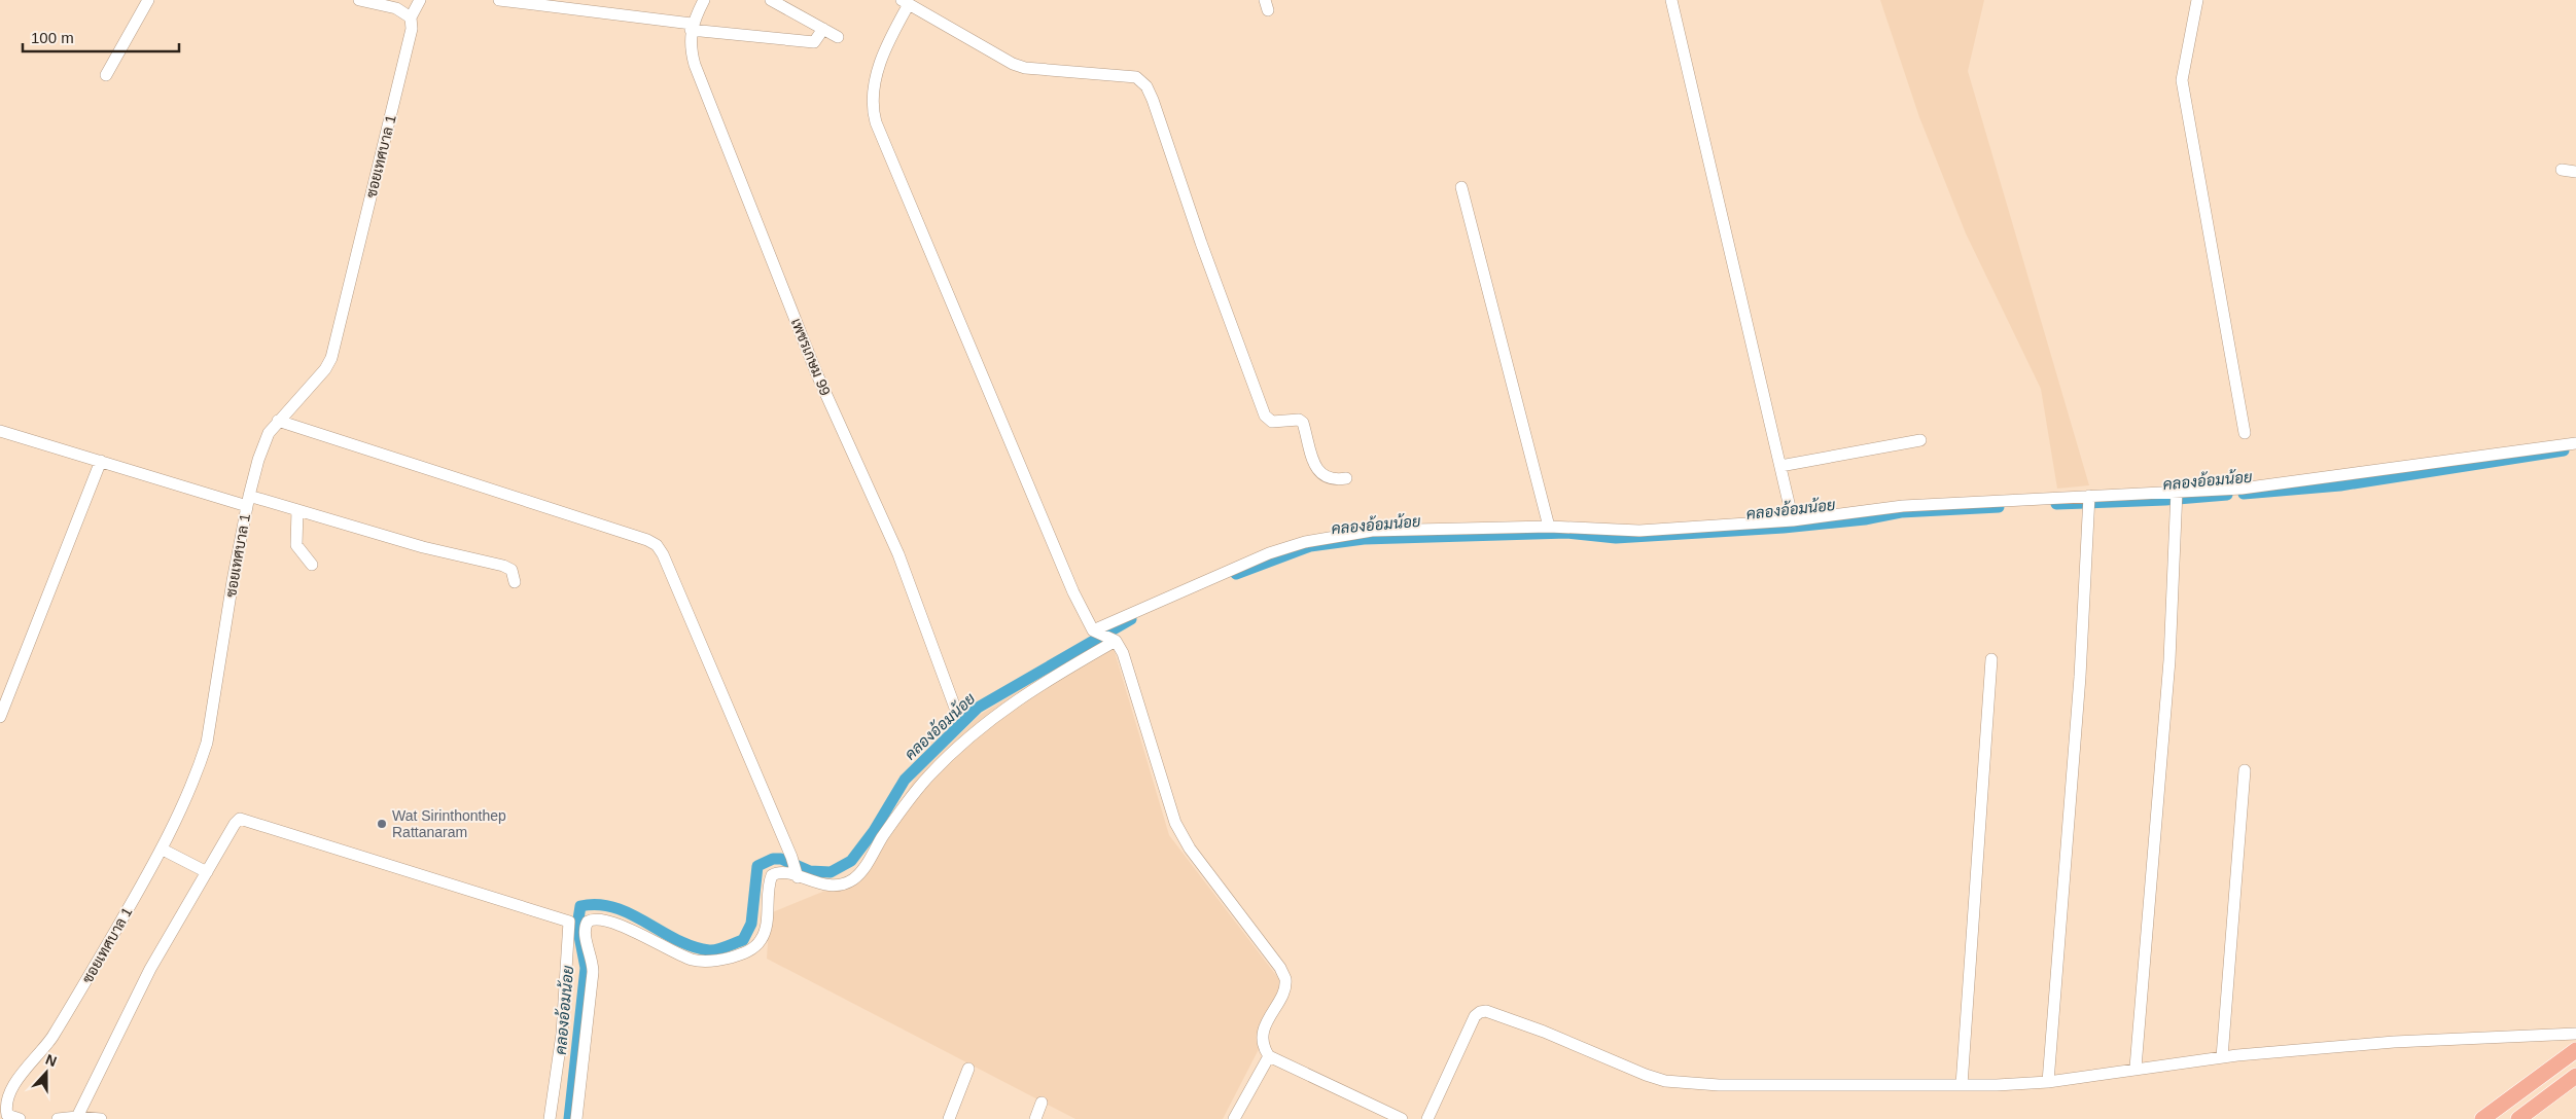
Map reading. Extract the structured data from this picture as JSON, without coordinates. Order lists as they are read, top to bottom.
{
  "streets": {
    "street": ["ซอยเทศบาล 1", "เพชรเกษม 99"]
  },
  "water": ["คลองอ้อมน้อย"],
  "places": ["Wat Sirinthonthep Rattanaram"],
  "scale_bar": "100 m",
  "north": "top"
}
